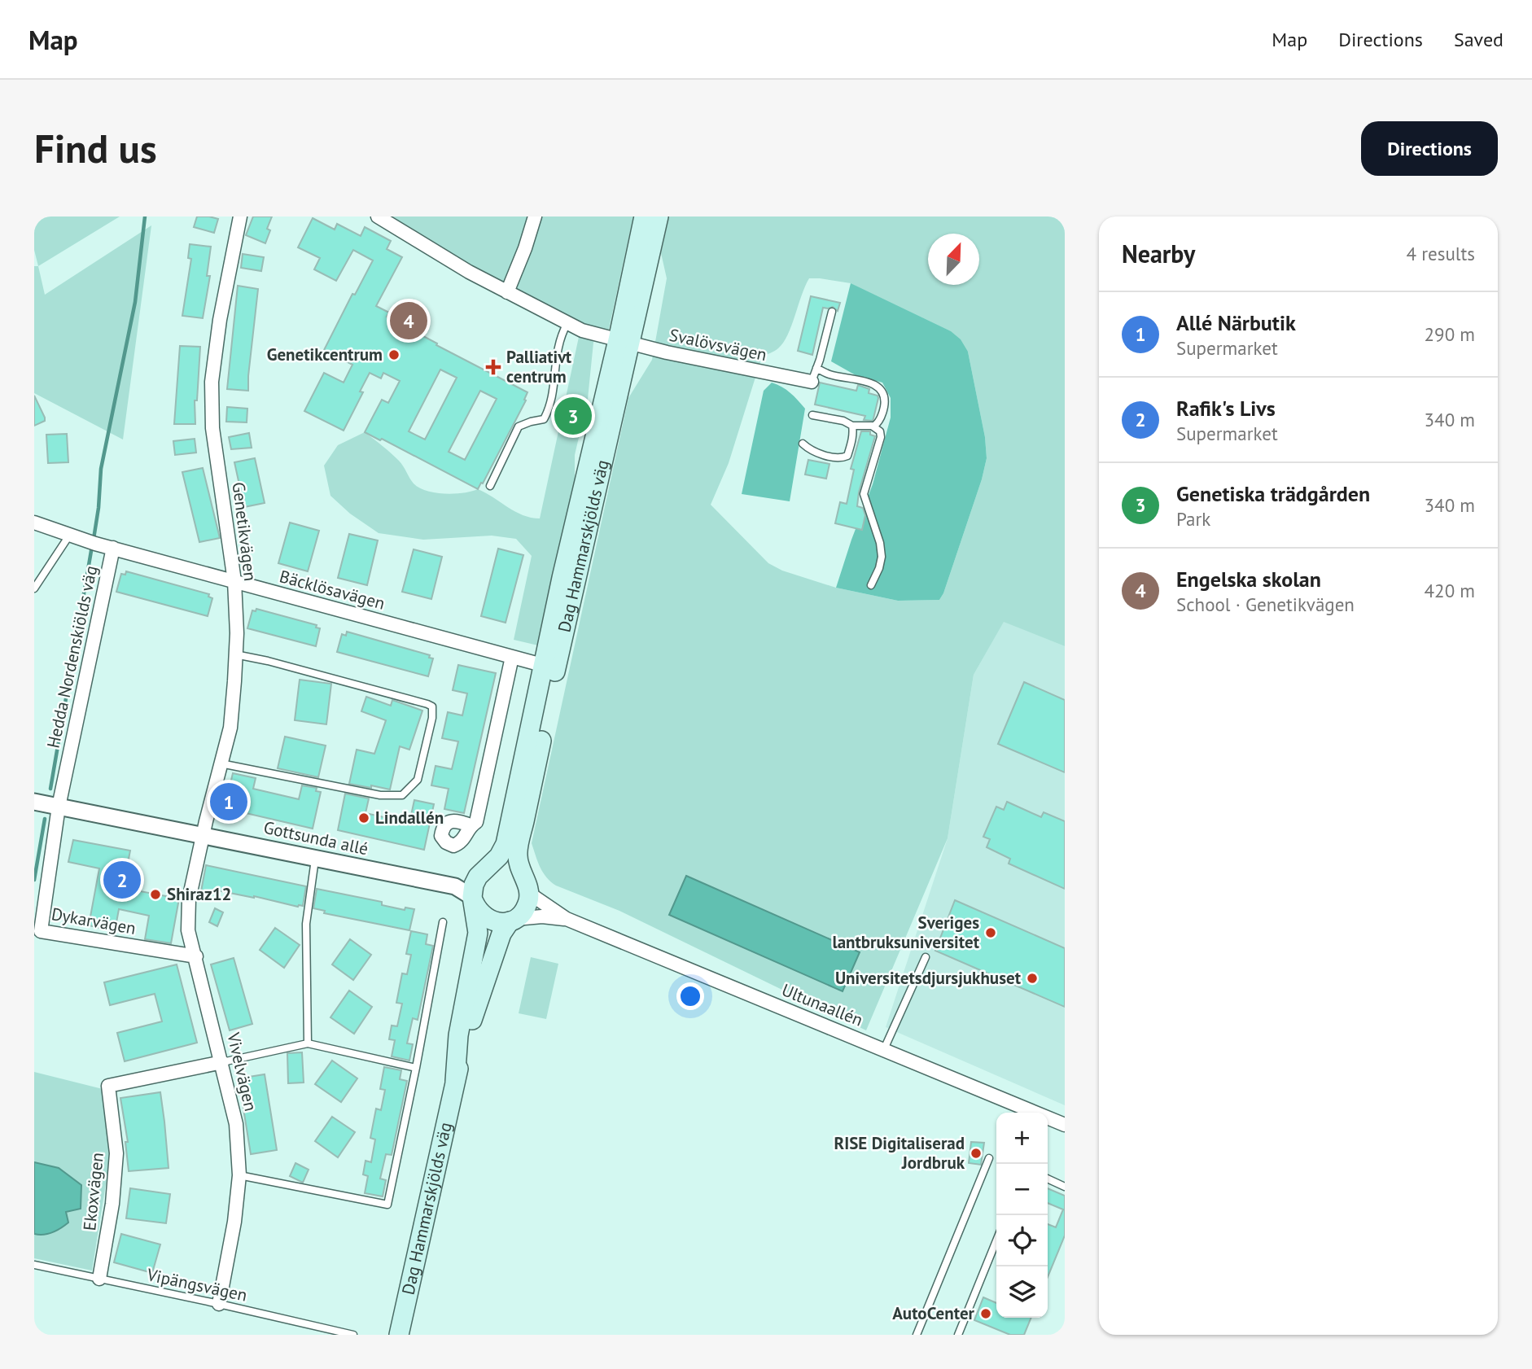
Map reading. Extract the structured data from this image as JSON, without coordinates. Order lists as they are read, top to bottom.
{
  "streets": {
    "main road": ["Dag Hammarskjölds väg"],
    "street": [
      "Svalövsvägen",
      "Genetikvägen",
      "Bäcklösavägen",
      "Hedda Nordenskiölds väg",
      "Gottsunda allé",
      "Dykarvägen",
      "Ultunaallén",
      "Vivelvägen",
      "Ekoxvägen"
    ],
    "lane": ["Vipängsvägen"]
  },
  "crossings": [
    ["Svalövsvägen", "Dag Hammarskjölds väg"],
    ["Genetikvägen", "Bäcklösavägen"],
    ["Genetikvägen", "Gottsunda allé"],
    ["Genetikvägen", "Vivelvägen"],
    ["Dag Hammarskjölds väg", "Bäcklösavägen"],
    ["Dag Hammarskjölds väg", "Gottsunda allé"],
    ["Dag Hammarskjölds väg", "Ultunaallén"],
    ["Bäcklösavägen", "Hedda Nordenskiölds väg"],
    ["Hedda Nordenskiölds väg", "Gottsunda allé"],
    ["Hedda Nordenskiölds väg", "Dykarvägen"],
    ["Gottsunda allé", "Dykarvägen"],
    ["Gottsunda allé", "Ultunaallén"],
    ["Gottsunda allé", "Vivelvägen"],
    ["Dykarvägen", "Vivelvägen"],
    ["Vivelvägen", "Ekoxvägen"],
    ["Vivelvägen", "Vipängsvägen"],
    ["Ekoxvägen", "Vipängsvägen"]
  ],
  "places": {
    "other": [
      "Genetikcentrum",
      "Lindallén",
      "Shiraz12",
      "Sveriges lantbruksuniversitet",
      "Universitetsdjursjukhuset",
      "RISE Digitaliserad Jordbruk",
      "AutoCenter"
    ],
    "health": ["Palliativt centrum"]
  },
  "north": "top right",
  "page": {
    "header": "Map",
    "nav": ["Map", "Directions", "Saved"],
    "buttons": "Directions",
    "title": "Find us",
    "heading": ["Nearby", "4 results"],
    "list": [
      {
        "mark": "1",
        "name": "Allé Närbutik",
        "note": "Supermarket",
        "value": "290 m"
      },
      {
        "mark": "2",
        "name": "Rafik's Livs",
        "note": "Supermarket",
        "value": "340 m"
      },
      {
        "mark": "3",
        "name": "Genetiska trädgården",
        "note": "Park",
        "value": "340 m"
      },
      {
        "mark": "4",
        "name": "Engelska skolan",
        "note": "School · Genetikvägen",
        "value": "420 m"
      }
    ],
    "pins": [
      "4",
      "3",
      "1",
      "2"
    ],
    "map_buttons": ["+", "−"]
  }
}
